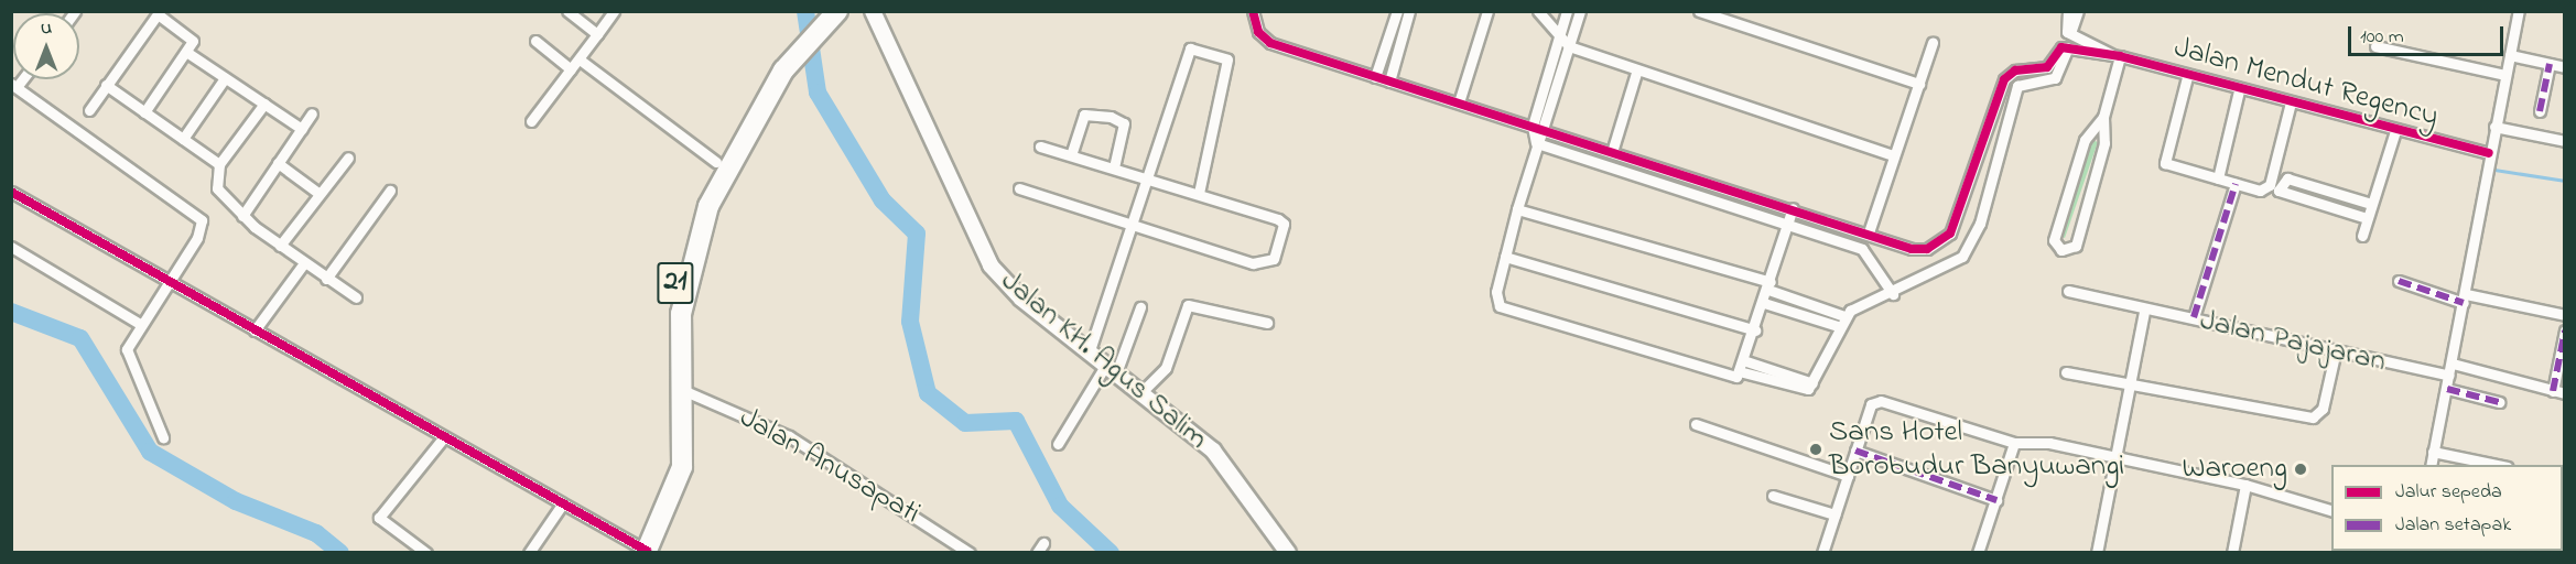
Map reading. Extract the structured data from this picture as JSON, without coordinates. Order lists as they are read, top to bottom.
{
  "streets": {
    "highway": ["21"],
    "street": [
      "Jalan Mendut Regency",
      "Jalan Pajajaran",
      "Jalan KH. Agus Salim",
      "Jalan Anusapati"
    ]
  },
  "crossings": [
    ["21", "Jalan Anusapati"]
  ],
  "places": ["Sans Hotel Borobudur Banyuwangi", "Waroeng"],
  "legend": ["Jalur sepeda", "Jalan setapak"],
  "scale_bar": "100 m",
  "north": "top"
}
